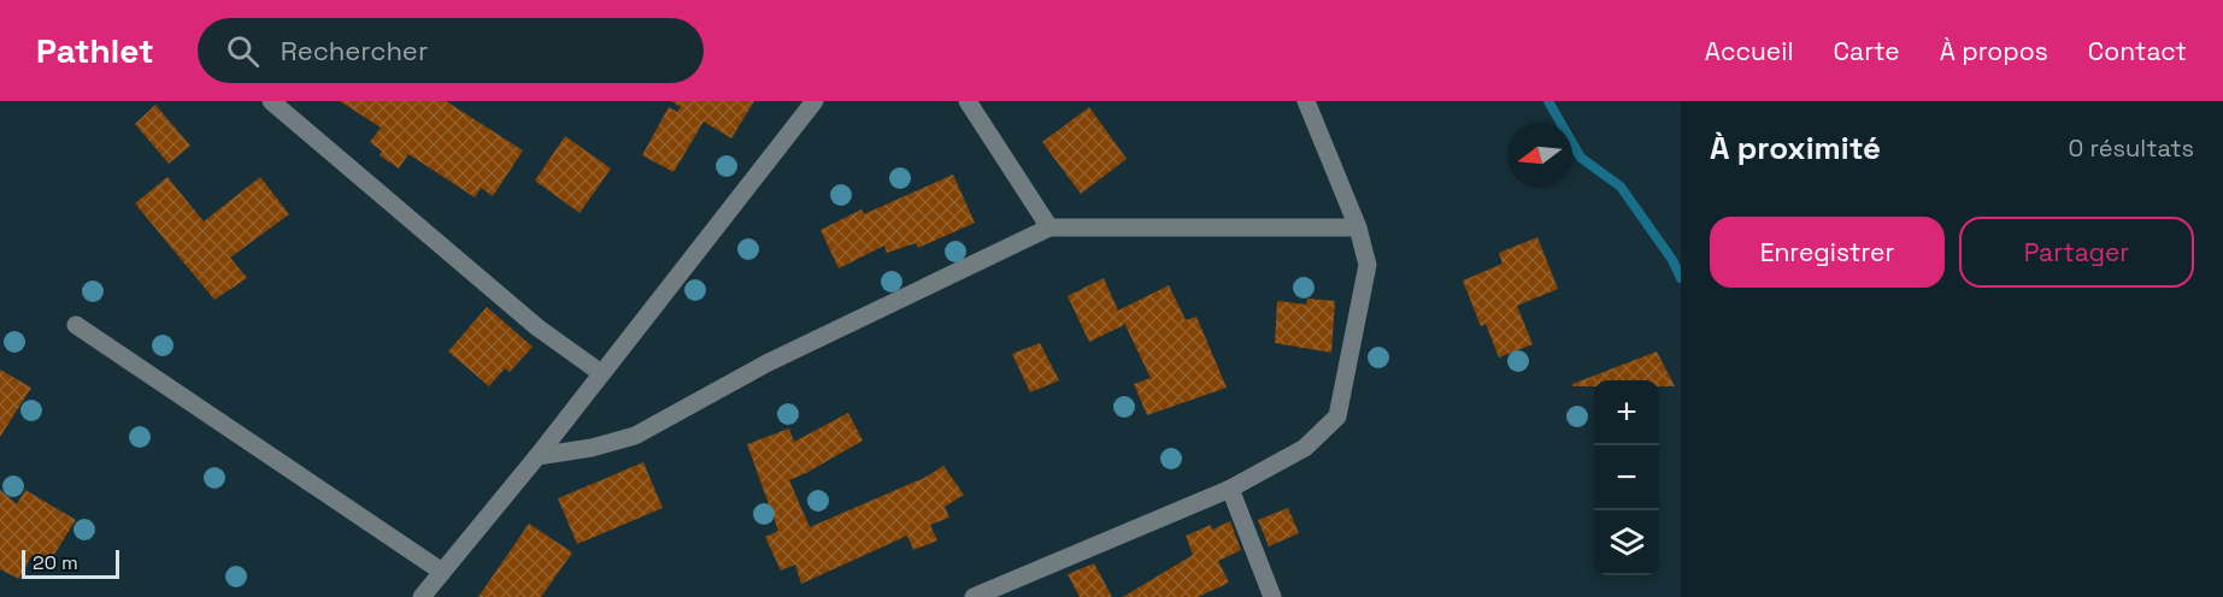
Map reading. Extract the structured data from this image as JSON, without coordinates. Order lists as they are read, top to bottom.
{
  "scale_bar": "20 m",
  "north": "left",
  "page": {
    "header": "Pathlet",
    "search": "Rechercher",
    "nav": [
      "Accueil",
      "Carte",
      "À propos",
      "Contact"
    ],
    "heading": ["À proximité", "0 résultats"],
    "buttons": ["Enregistrer", "Partager"],
    "map_buttons": ["+", "−"],
    "scale": "20 m"
  }
}
